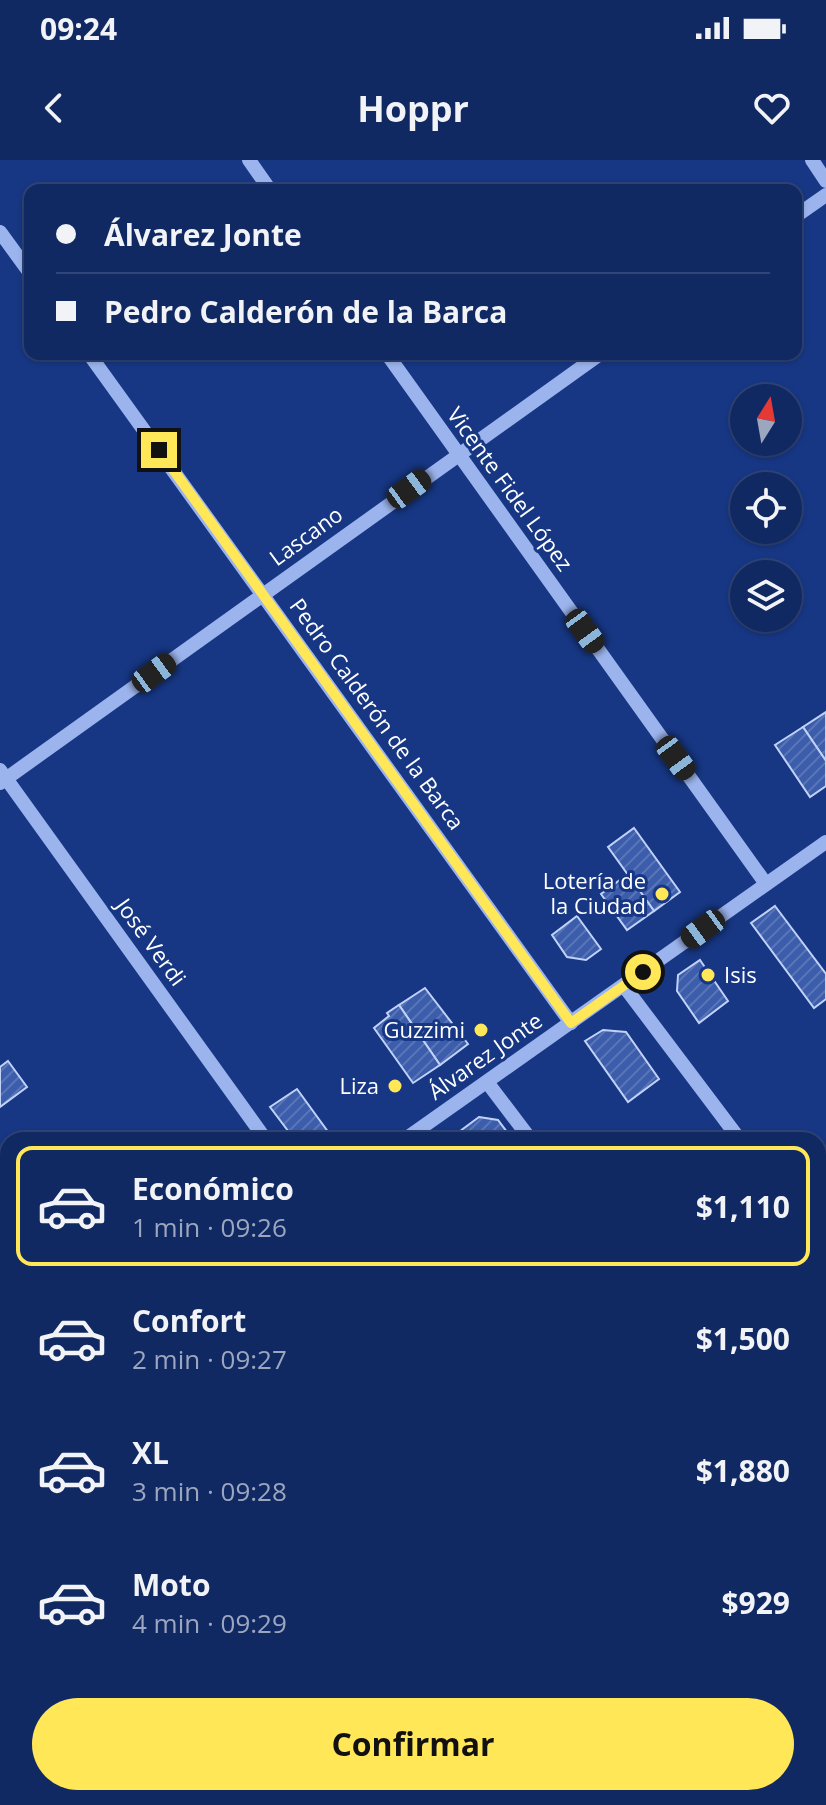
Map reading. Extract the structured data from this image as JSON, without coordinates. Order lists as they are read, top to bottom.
{
  "streets": {
    "street": [
      "Vicente Fidel López",
      "Lascano",
      "Pedro Calderón de la Barca",
      "José Verdi",
      "Álvarez Jonte"
    ]
  },
  "crossings": [
    ["Vicente Fidel López", "Lascano"],
    ["Vicente Fidel López", "Álvarez Jonte"],
    ["Lascano", "Pedro Calderón de la Barca"],
    ["Lascano", "José Verdi"],
    ["Pedro Calderón de la Barca", "Álvarez Jonte"]
  ],
  "places": [
    "Lotería de la Ciudad",
    "Isis",
    "Guzzimi",
    "Liza"
  ],
  "north": "top",
  "page": {
    "status": "09:24",
    "header": "Hoppr",
    "banner": ["Álvarez Jonte", "Pedro Calderón de la Barca"],
    "list": [
      {
        "name": "Económico",
        "note": "1 min · 09:26",
        "value": "$1,110"
      },
      {
        "name": "Confort",
        "note": "2 min · 09:27",
        "value": "$1,500"
      },
      {
        "name": "XL",
        "note": "3 min · 09:28",
        "value": "$1,880"
      },
      {
        "name": "Moto",
        "note": "4 min · 09:29",
        "value": "$929"
      }
    ],
    "buttons": "Confirmar"
  }
}
